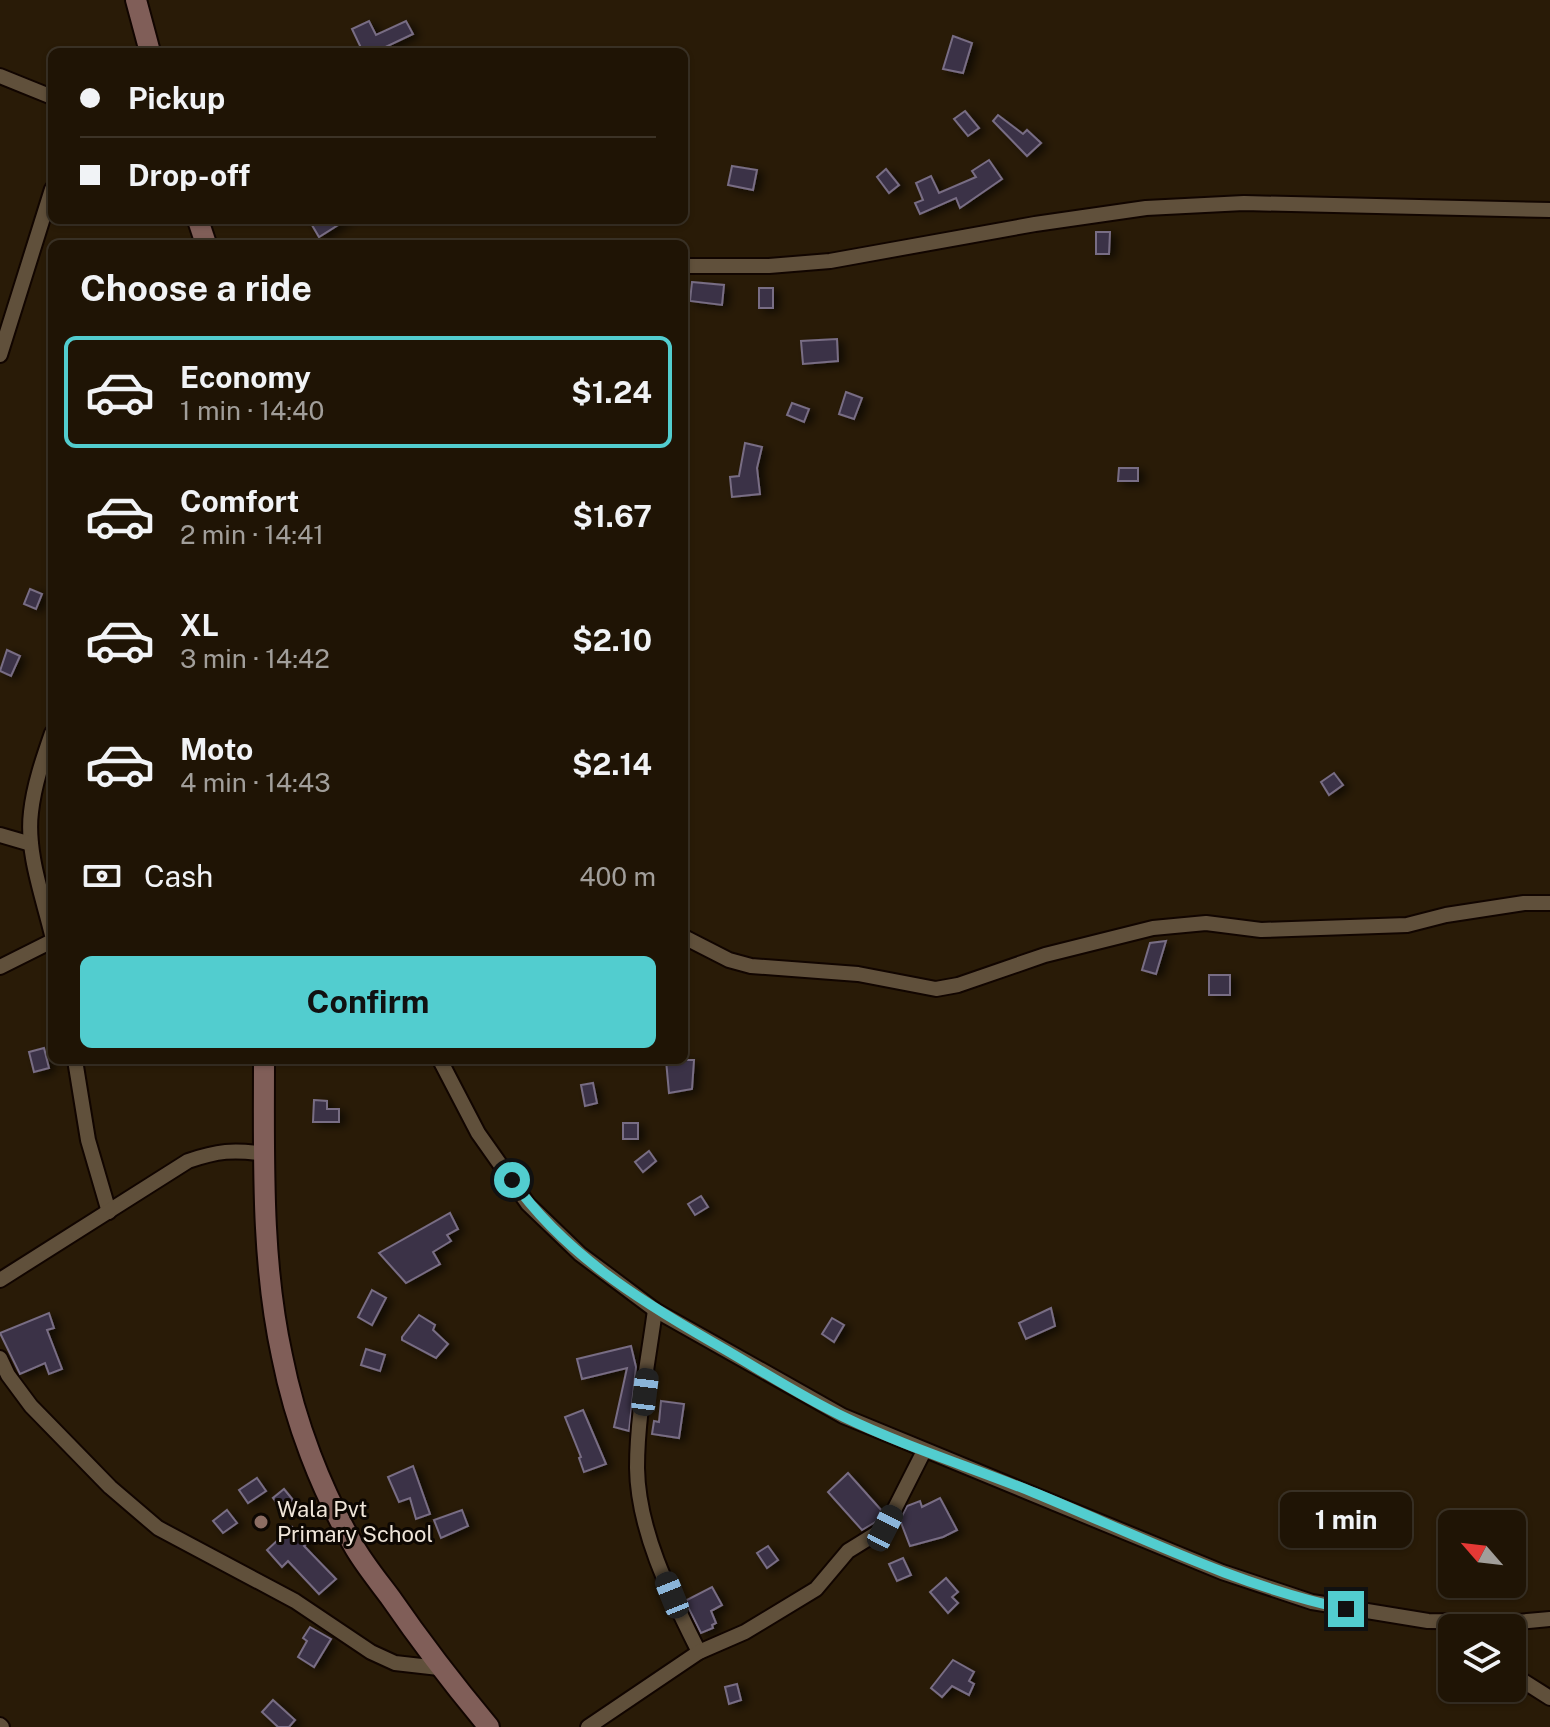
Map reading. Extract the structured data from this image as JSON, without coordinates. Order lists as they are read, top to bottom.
{
  "places": ["Wala Pvt Primary School"],
  "north": "top left",
  "page": {
    "banner": ["Pickup", "Drop-off"],
    "heading": "Choose a ride",
    "list": [
      {
        "name": "Economy",
        "note": "1 min · 14:40",
        "value": "$1.24"
      },
      {
        "name": "Comfort",
        "note": "2 min · 14:41",
        "value": "$1.67"
      },
      {
        "name": "XL",
        "note": "3 min · 14:42",
        "value": "$2.10"
      },
      {
        "name": "Moto",
        "note": "4 min · 14:43",
        "value": "$2.14"
      }
    ],
    "pay": ["Cash", "400 m"],
    "buttons": "Confirm",
    "bubble": "1 min"
  }
}
